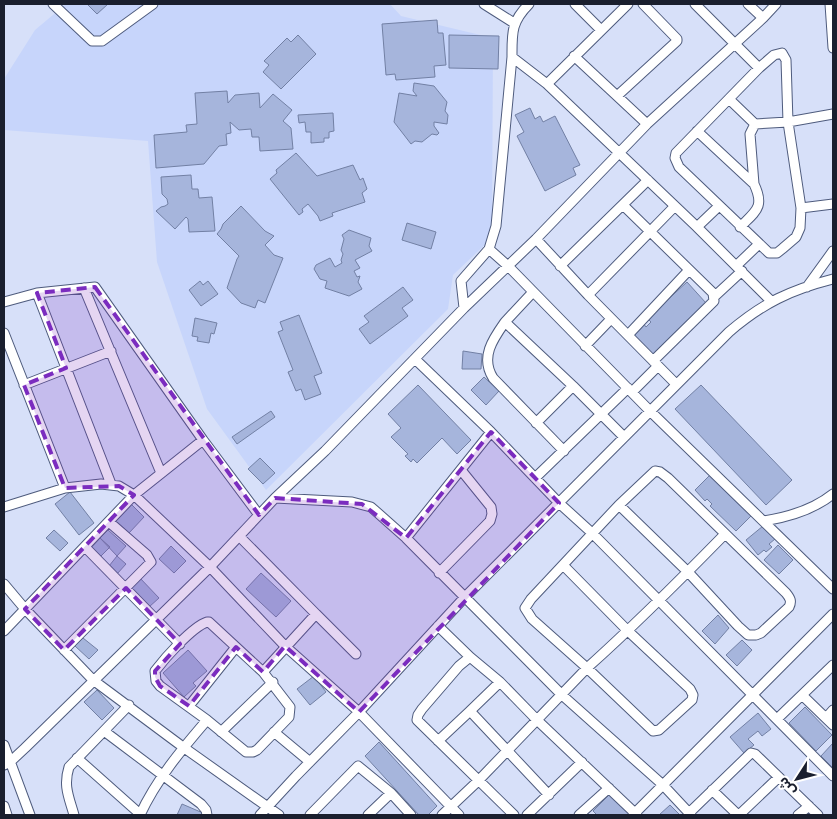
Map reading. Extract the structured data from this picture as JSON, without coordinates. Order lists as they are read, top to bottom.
{
  "north": "bottom left"
}
